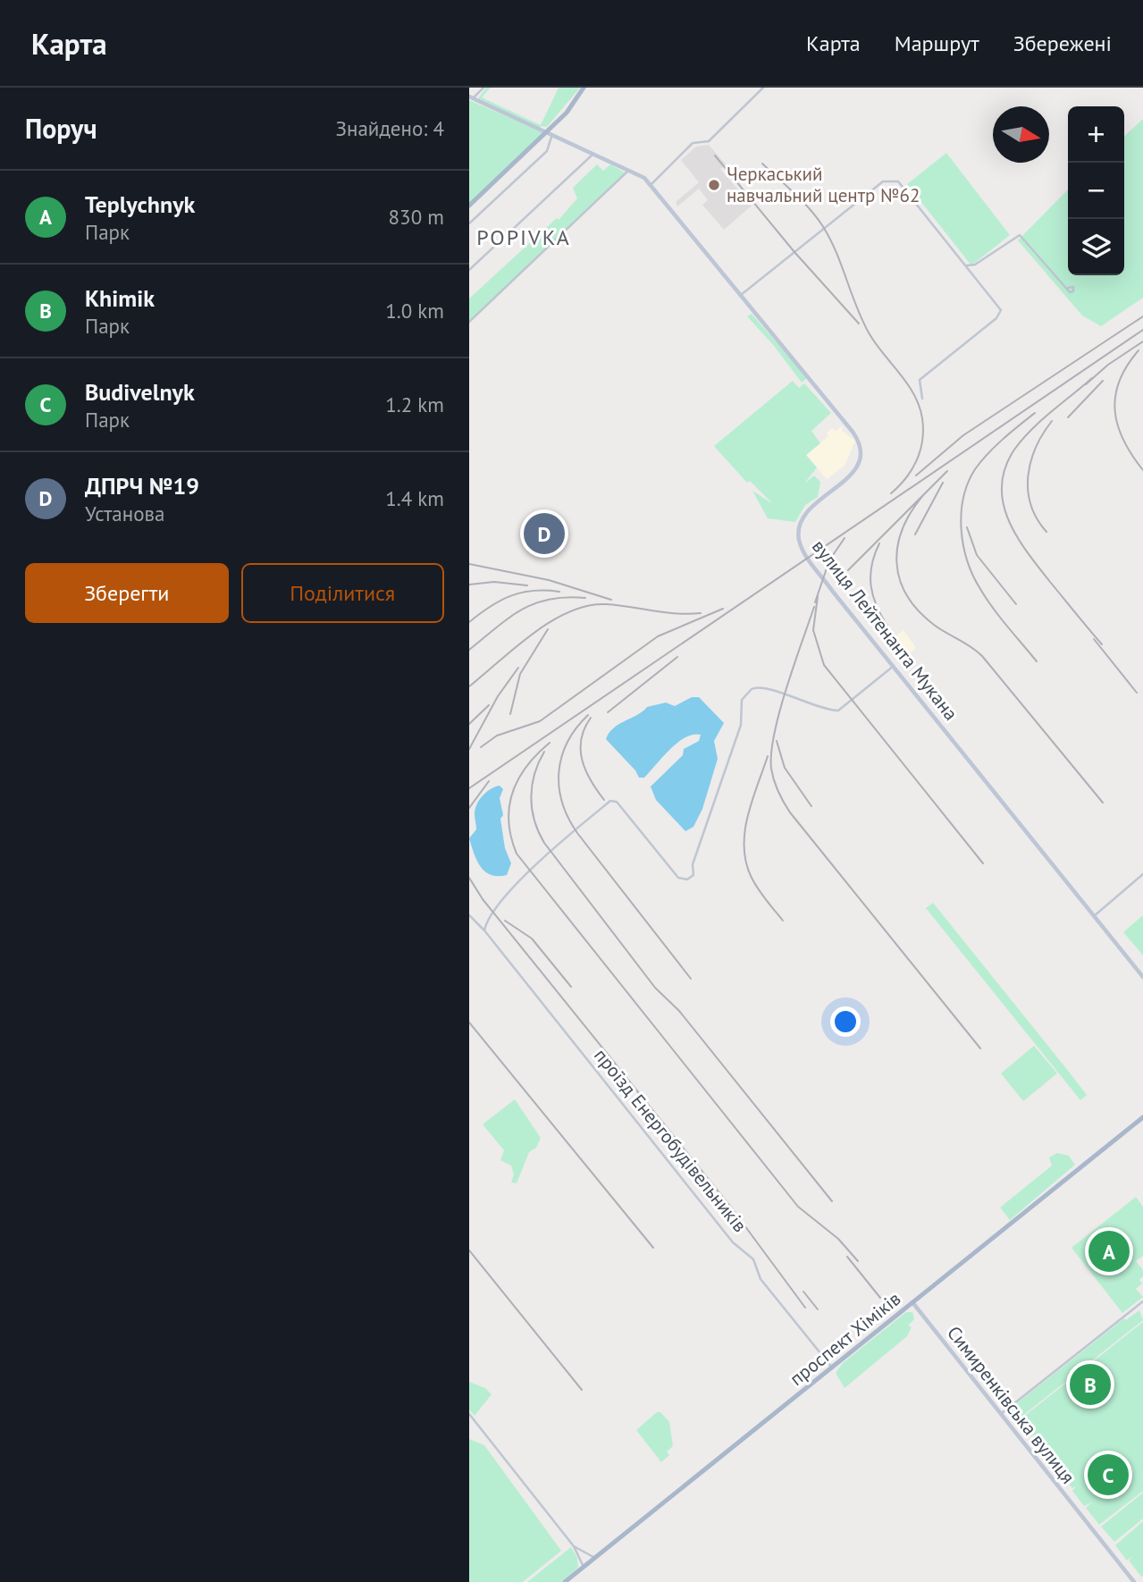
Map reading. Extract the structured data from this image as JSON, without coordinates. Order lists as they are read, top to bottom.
{
  "streets": {
    "main road": ["вулиця Лейтенанта Мукана", "проспект Хіміків", "Симиренківська вулиця"],
    "street": ["проїзд Енергобудівельників"]
  },
  "crossings": [
    ["проїзд Енергобудівельників", "проспект Хіміків"],
    ["проспект Хіміків", "Симиренківська вулиця"]
  ],
  "districts": ["POPIVKA"],
  "places": ["Черкаський навчальний центр №62"],
  "north": "right",
  "page": {
    "header": "Карта",
    "nav": ["Карта", "Маршрут", "Збережені"],
    "heading": ["Поруч", "Знайдено: 4"],
    "map_buttons": ["+", "−"],
    "list": [
      {
        "mark": "A",
        "name": "Teplychnyk",
        "note": "Парк",
        "value": "830 m"
      },
      {
        "mark": "B",
        "name": "Khimik",
        "note": "Парк",
        "value": "1.0 km"
      },
      {
        "mark": "C",
        "name": "Budivelnyk",
        "note": "Парк",
        "value": "1.2 km"
      },
      {
        "mark": "D",
        "name": "ДПРЧ №19",
        "note": "Установа",
        "value": "1.4 km"
      }
    ],
    "pins": [
      "D",
      "A",
      "B",
      "C"
    ],
    "buttons": ["Зберегти", "Поділитися"]
  }
}
